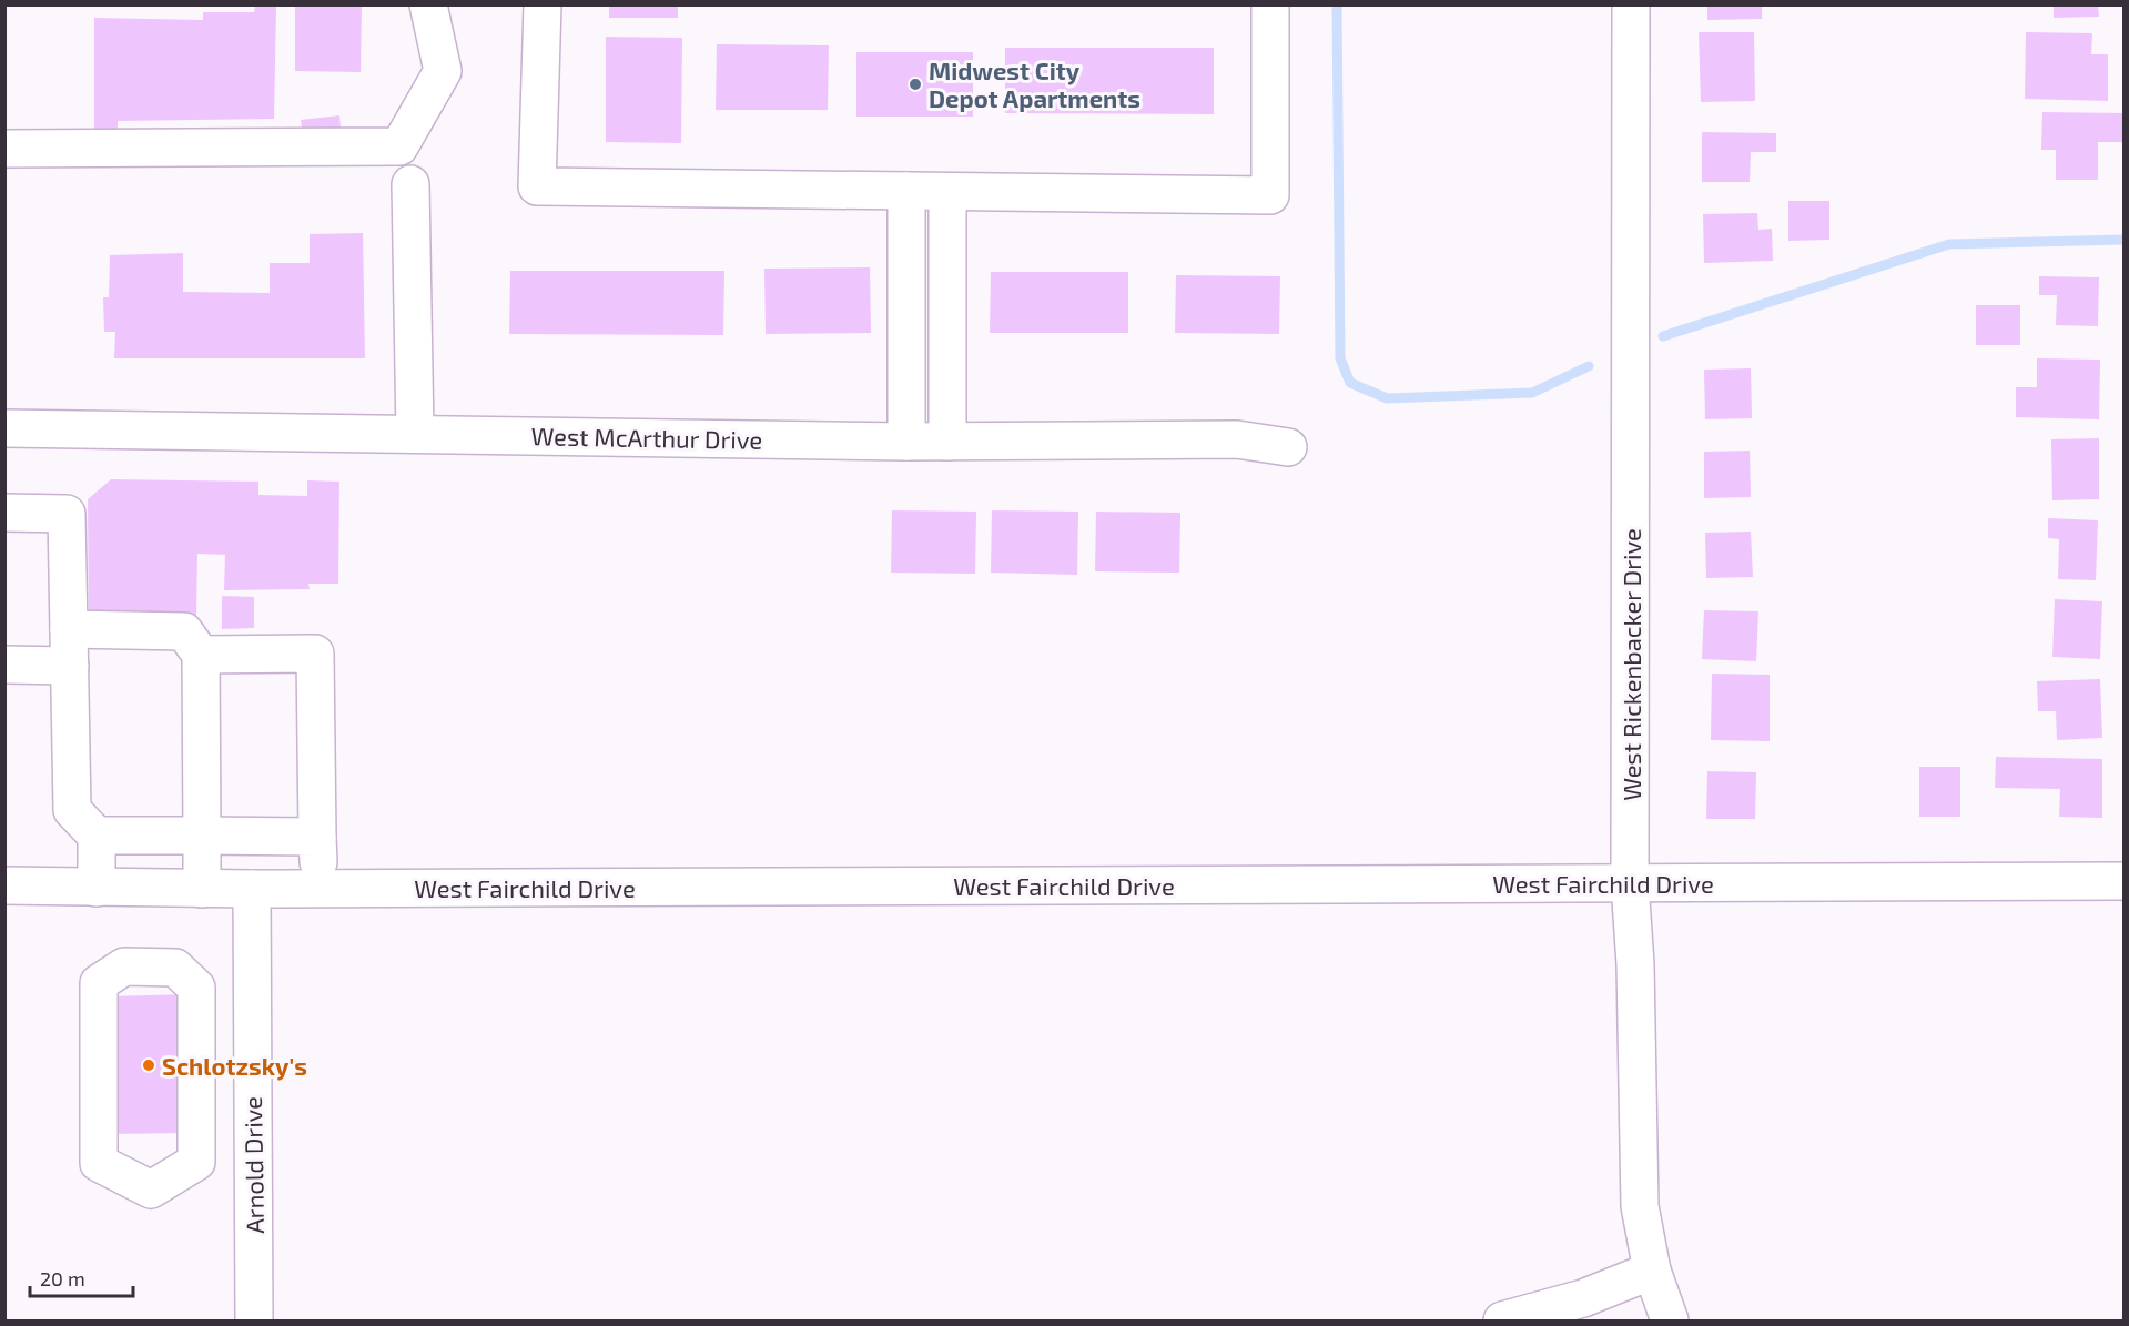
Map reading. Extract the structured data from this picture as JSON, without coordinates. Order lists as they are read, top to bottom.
{
  "streets": {
    "street": [
      "West McArthur Drive",
      "West Rickenbacker Drive",
      "West Fairchild Drive",
      "Arnold Drive"
    ]
  },
  "crossings": [
    ["West Rickenbacker Drive", "West Fairchild Drive"],
    ["West Fairchild Drive", "Arnold Drive"]
  ],
  "places": ["Midwest City Depot Apartments", "Schlotzsky's"],
  "scale_bar": "20 m"
}
